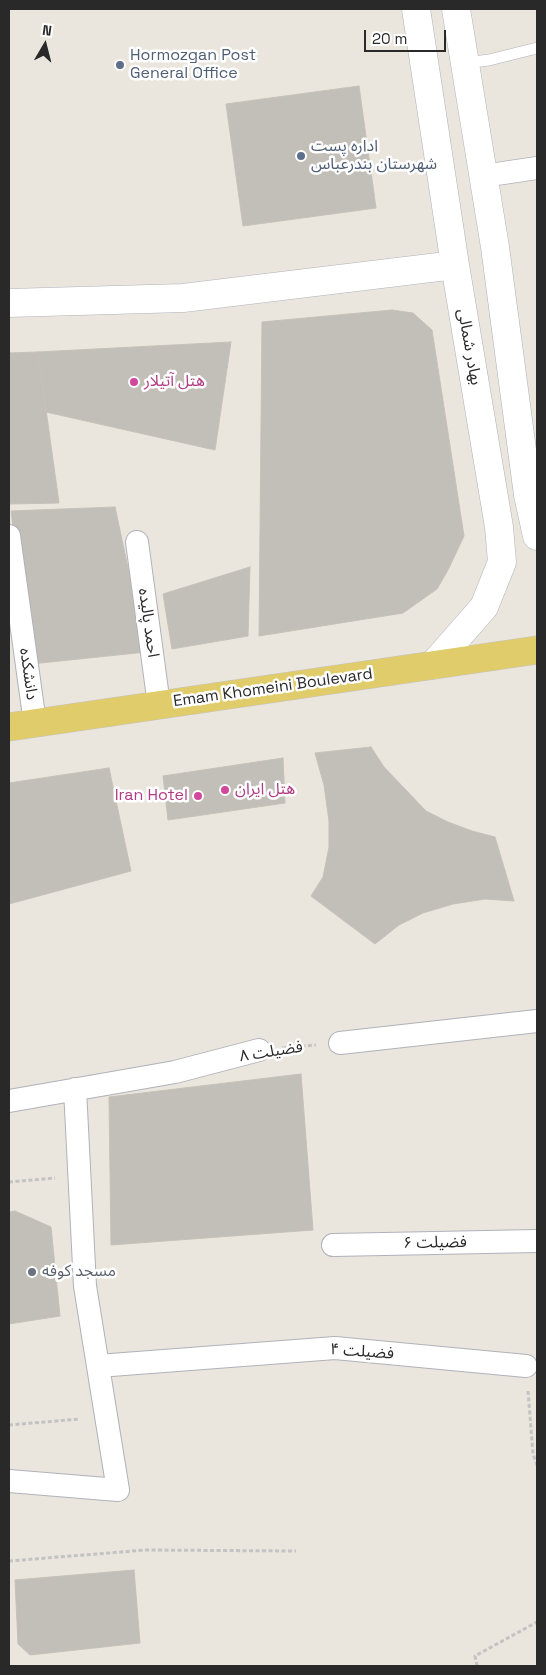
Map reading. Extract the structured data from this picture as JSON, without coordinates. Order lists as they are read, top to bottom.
{
  "streets": {
    "main road": ["بهادر شمالی", "Emam Khomeini Boulevard"],
    "street": [
      "احمد پالیده",
      "دانشکده",
      "فضیلت ۸",
      "فضیلت ۶",
      "فضیلت ۴"
    ]
  },
  "crossings": [
    ["بهادر شمالی", "Emam Khomeini Boulevard"],
    ["احمد پالیده", "Emam Khomeini Boulevard"],
    ["دانشکده", "Emam Khomeini Boulevard"]
  ],
  "places": [
    "Hormozgan Post General Office",
    "اداره پست شهرستان بندرعباس",
    "هتل آتیلار",
    "هتل ایران",
    "Iran Hotel",
    "مسجد کوفه"
  ],
  "scale_bar": "20 m",
  "north": "top"
}
